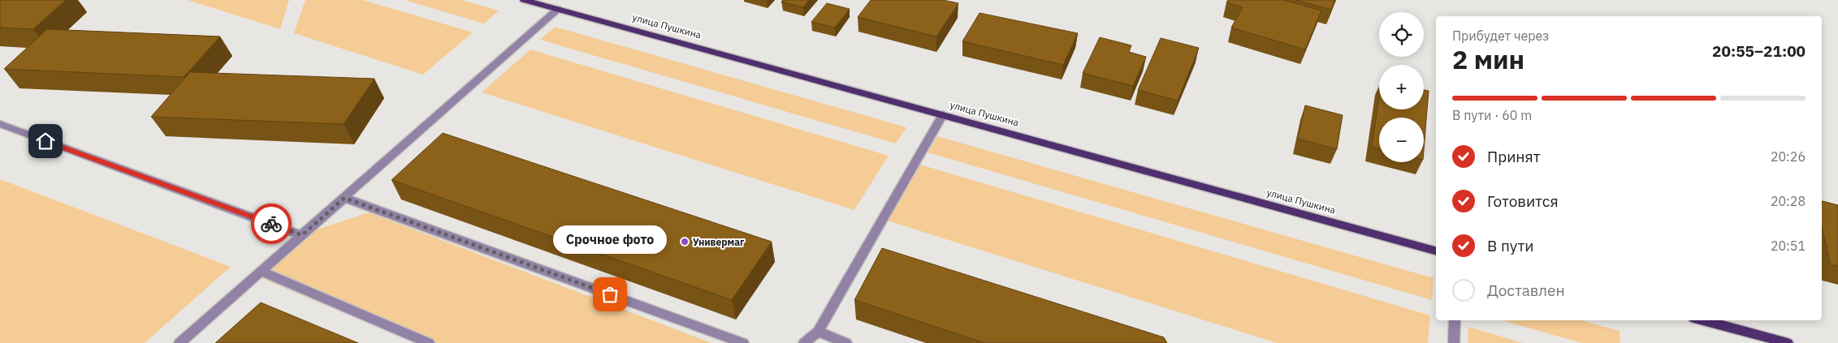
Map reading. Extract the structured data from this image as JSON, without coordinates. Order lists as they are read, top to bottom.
{
  "streets": {
    "main road": ["улица Пушкина"]
  },
  "places": ["Универмаг", "Срочное фото"],
  "page": {
    "map_buttons": ["+", "−"],
    "heading": ["2 мин", "Прибудет через", "20:55–21:00"],
    "bar": "В пути · 60 m",
    "list": [
      ["Принят", "20:26"],
      ["Готовится", "20:28"],
      ["В пути", "20:51"],
      "Доставлен"
    ],
    "bubble": "Срочное фото"
  }
}
